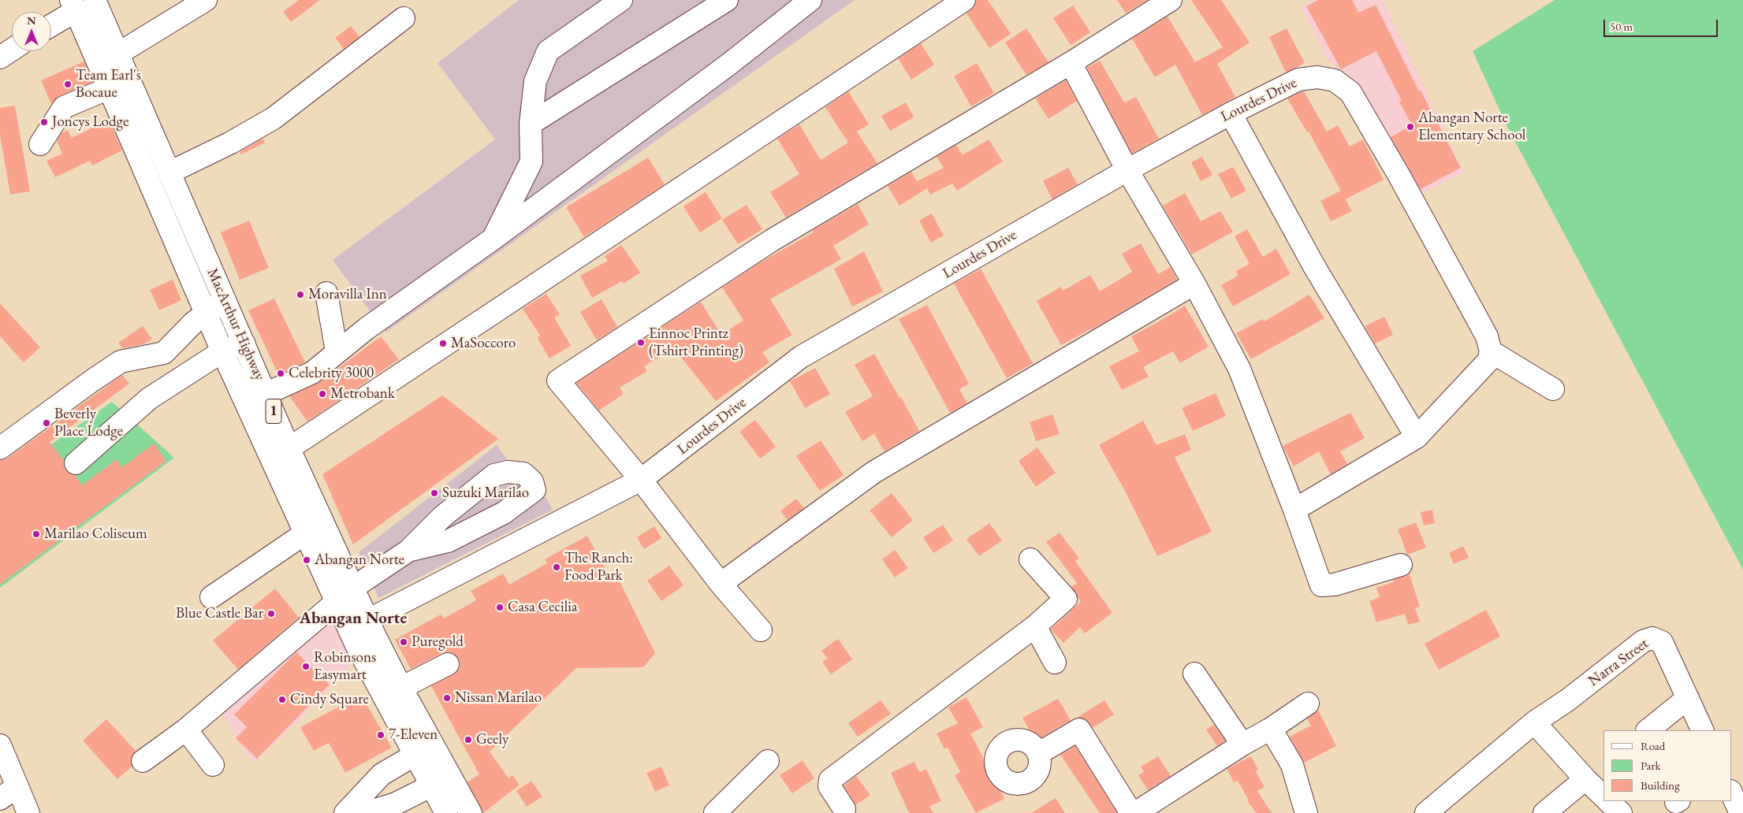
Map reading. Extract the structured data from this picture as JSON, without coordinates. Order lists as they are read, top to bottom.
{
  "streets": {
    "main road": [
      "Lourdes Drive",
      "MacArthur Highway",
      "1",
      "Narra Street"
    ]
  },
  "crossings": [
    ["Lourdes Drive", "MacArthur Highway"]
  ],
  "districts": ["Abangan Norte"],
  "places": [
    "Team Earl's Bocaue",
    "Joncys Lodge",
    "Abangan Norte Elementary School",
    "Moravilla Inn",
    "Einnoc Printz (Tshirt Printing)",
    "MaSoccoro",
    "Celebrity 3000",
    "Metrobank",
    "Beverly Place Lodge",
    "Suzuki Marilao",
    "Marilao Coliseum",
    "Abangan Norte",
    "The Ranch: Food Park",
    "Casa Cecilia",
    "Blue Castle Bar",
    "Puregold",
    "Robinsons Easymart",
    "Nissan Marilao",
    "Cindy Square",
    "7-Eleven",
    "Geely"
  ],
  "legend": ["Road", "Park", "Building"],
  "scale_bar": "50 m",
  "north": "top"
}
